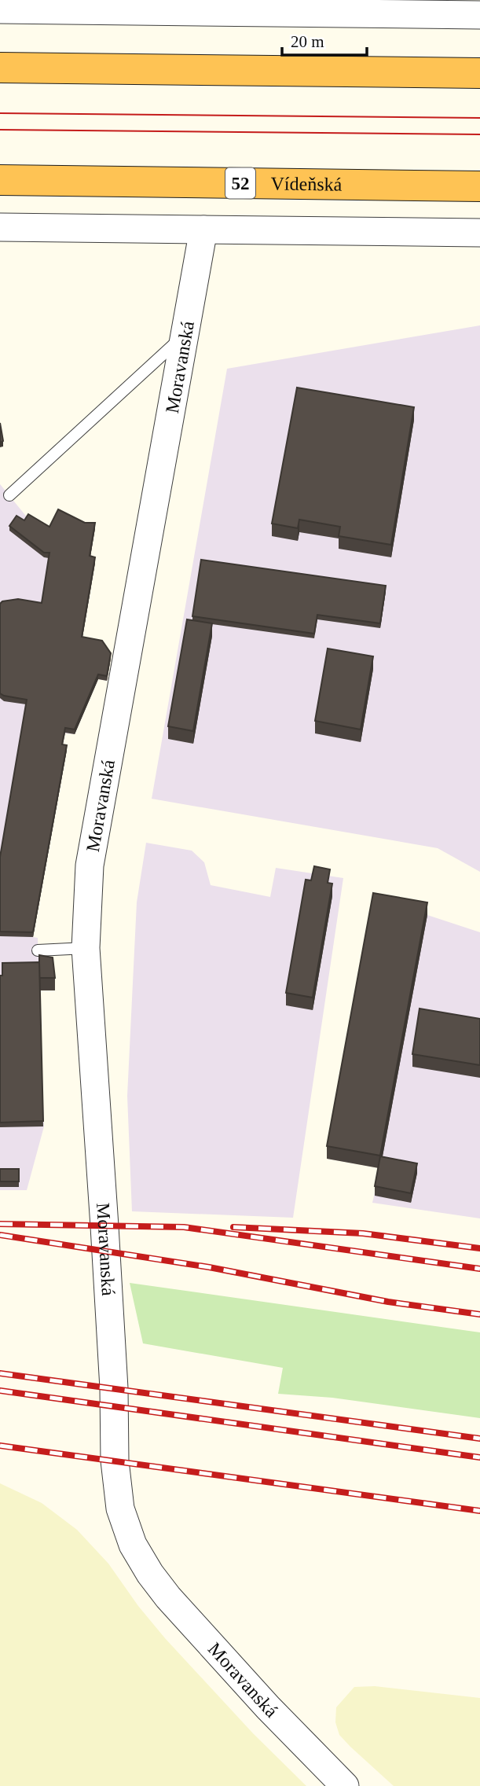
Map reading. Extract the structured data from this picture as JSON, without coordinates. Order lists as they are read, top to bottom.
{
  "streets": {
    "highway": ["52", "Vídeňská"],
    "street": ["Moravanská"]
  },
  "scale_bar": "20 m"
}
